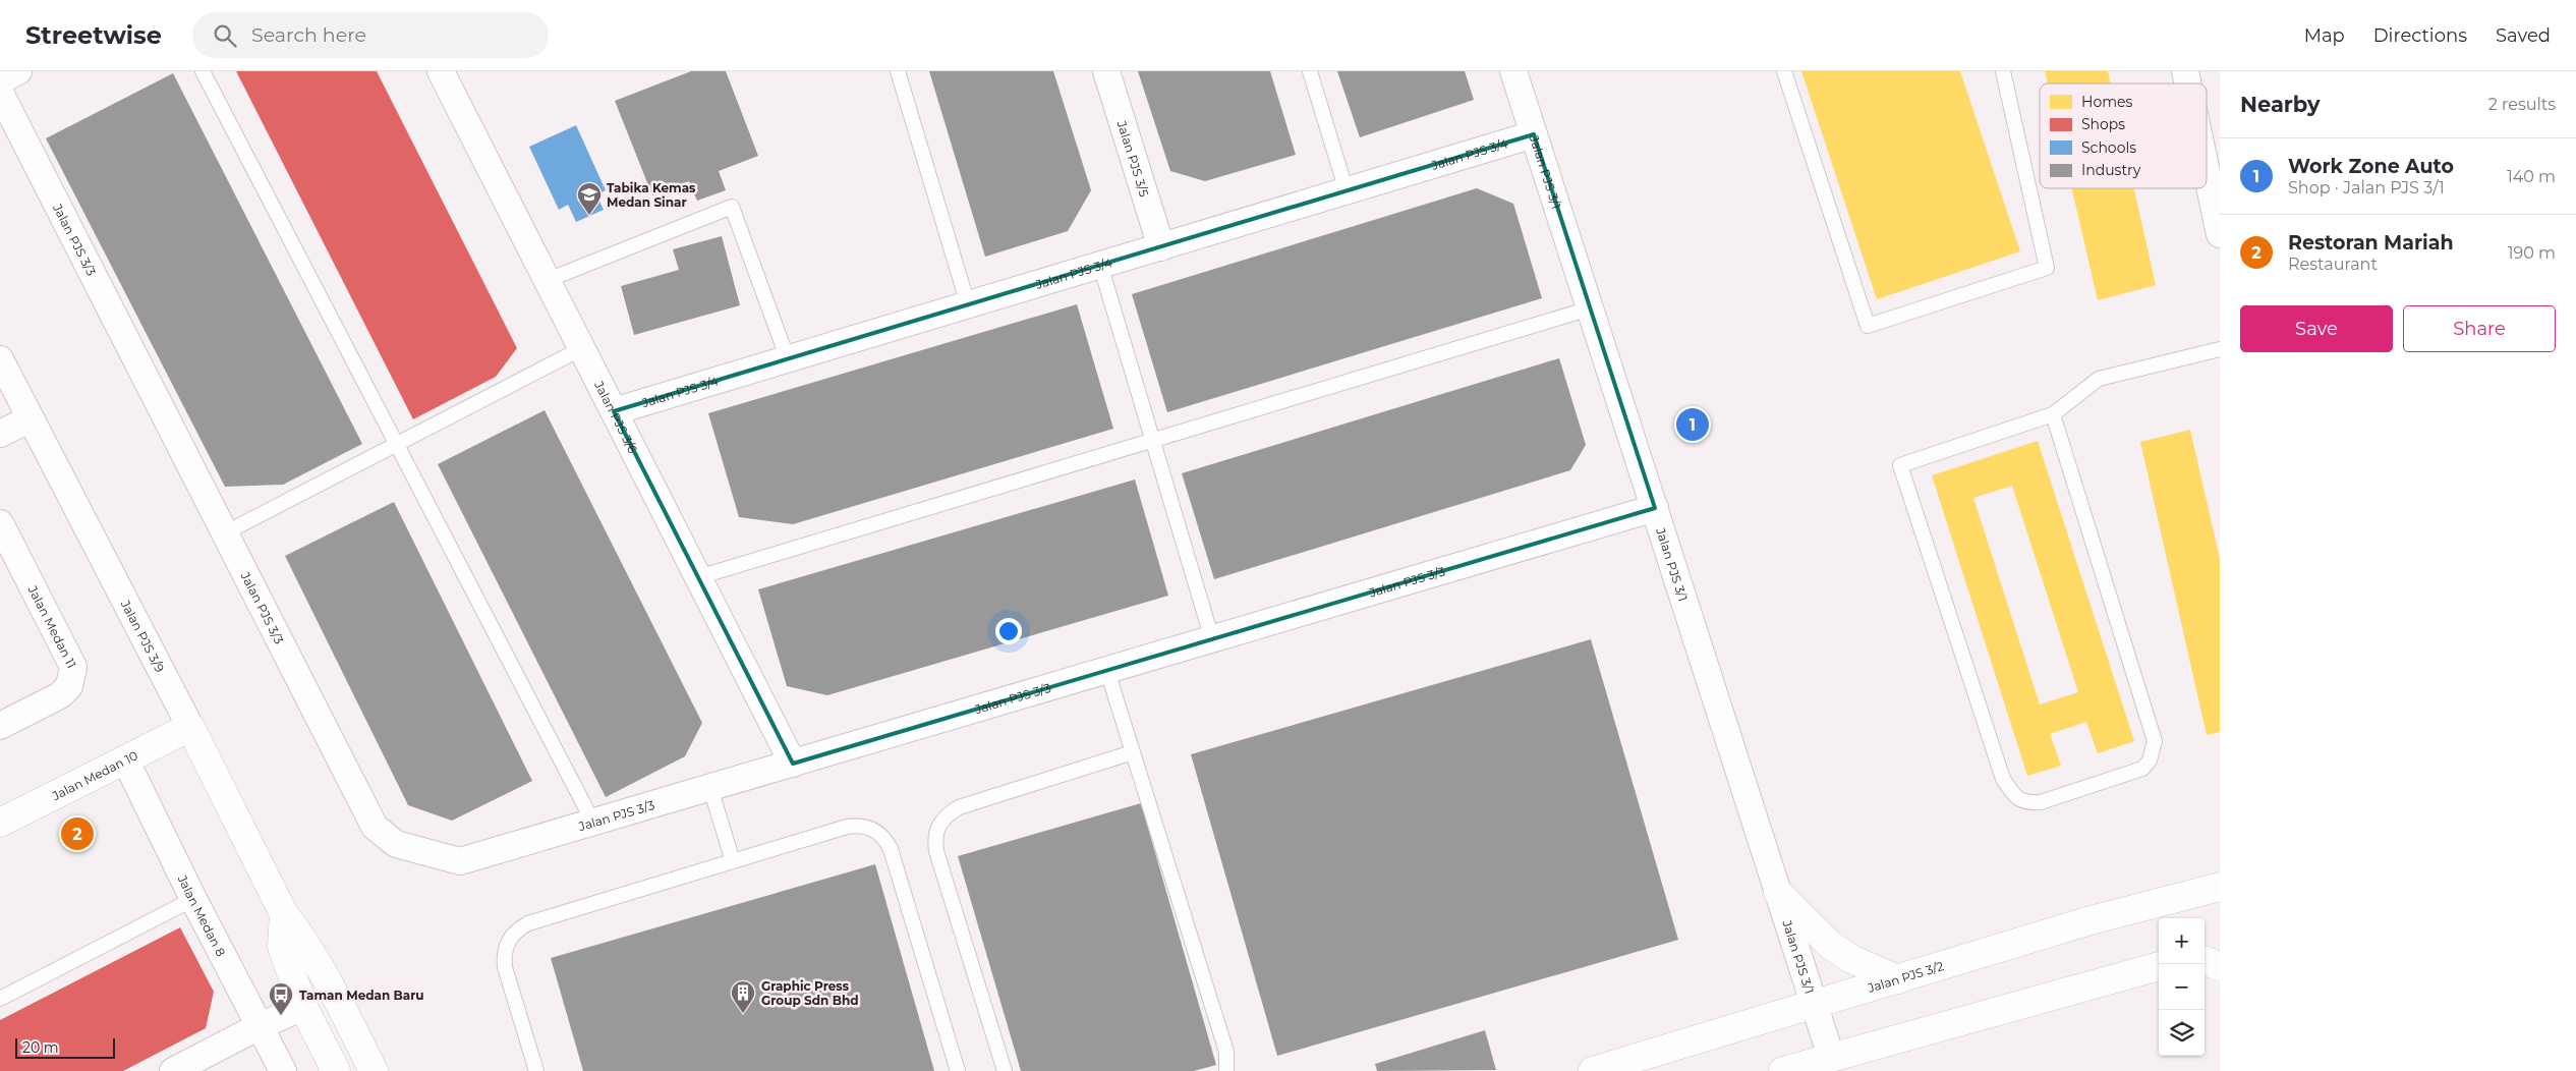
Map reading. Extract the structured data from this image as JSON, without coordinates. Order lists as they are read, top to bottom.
{
  "streets": {
    "main road": ["Jalan PJS 3/9", "Jalan Medan 10", "Jalan PJS 3/2"],
    "street": [
      "Jalan PJS 3/4",
      "Jalan PJS 3/5",
      "Jalan PJS 3/1",
      "Jalan PJS 3/3",
      "Jalan PJS 3/6",
      "Jalan Medan 11",
      "Jalan Medan 8"
    ]
  },
  "crossings": [
    ["Jalan PJS 3/4", "Jalan PJS 3/5"],
    ["Jalan PJS 3/4", "Jalan PJS 3/1"],
    ["Jalan PJS 3/4", "Jalan PJS 3/6"],
    ["Jalan PJS 3/1", "Jalan PJS 3/3"],
    ["Jalan PJS 3/1", "Jalan PJS 3/2"],
    ["Jalan PJS 3/3", "Jalan PJS 3/6"],
    ["Jalan PJS 3/9", "Jalan Medan 10"],
    ["Jalan Medan 10", "Jalan Medan 8"]
  ],
  "places": {
    "school or university": ["Tabika Kemas Medan Sinar"],
    "building": ["Graphic Press Group Sdn Bhd"],
    "bus stop": ["Taman Medan Baru"]
  },
  "legend": [
    "Homes",
    "Shops",
    "Schools",
    "Industry"
  ],
  "scale_bar": "20 m",
  "page": {
    "header": "Streetwise",
    "search": "Search here",
    "nav": ["Map", "Directions", "Saved"],
    "heading": ["Nearby", "2 results"],
    "list": [
      {
        "mark": "1",
        "name": "Work Zone Auto",
        "note": "Shop · Jalan PJS 3/1",
        "value": "140 m"
      },
      {
        "mark": "2",
        "name": "Restoran Mariah",
        "note": "Restaurant",
        "value": "190 m"
      }
    ],
    "buttons": ["Save", "Share"],
    "pins": ["1", "2"],
    "map_buttons": ["+", "−"],
    "scale": "20 m"
  }
}
